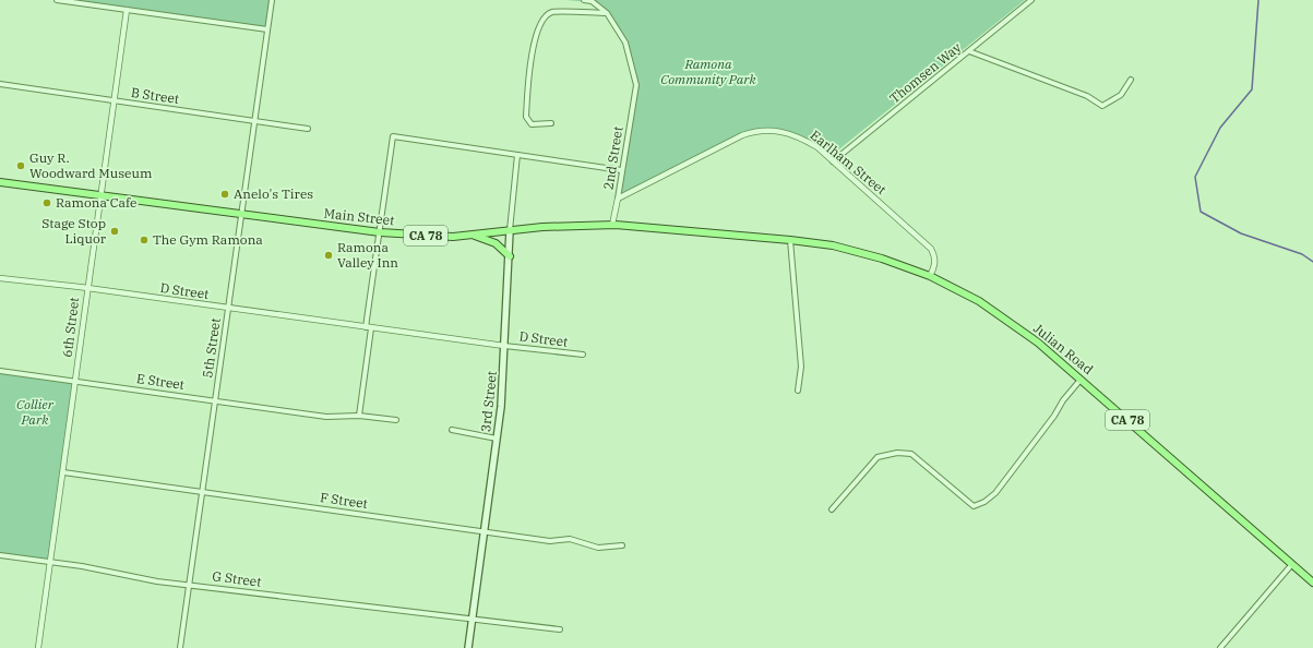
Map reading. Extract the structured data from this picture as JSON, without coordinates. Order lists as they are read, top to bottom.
{
  "streets": {
    "main road": [
      "Main Street",
      "CA 78",
      "Julian Road",
      "3rd Street"
    ],
    "street": [
      "Thomsen Way",
      "B Street",
      "2nd Street",
      "Earlham Street",
      "D Street",
      "6th Street",
      "5th Street",
      "E Street",
      "F Street",
      "G Street"
    ]
  },
  "crossings": [
    ["Thomsen Way", "Earlham Street"],
    ["B Street", "6th Street"],
    ["B Street", "5th Street"],
    ["2nd Street", "Earlham Street"],
    ["2nd Street", "Main Street"],
    ["Earlham Street", "Julian Road"],
    ["Main Street", "6th Street"],
    ["Main Street", "5th Street"],
    ["Main Street", "Julian Road"],
    ["Main Street", "3rd Street"],
    ["D Street", "6th Street"],
    ["D Street", "5th Street"],
    ["D Street", "3rd Street"],
    ["6th Street", "E Street"],
    ["6th Street", "F Street"],
    ["6th Street", "G Street"],
    ["5th Street", "E Street"],
    ["5th Street", "F Street"],
    ["5th Street", "G Street"],
    ["3rd Street", "F Street"],
    ["3rd Street", "G Street"]
  ],
  "parks": ["Ramona Community Park", "Collier Park"],
  "places": [
    "Guy R. Woodward Museum",
    "Anelo's Tires",
    "Ramona Cafe",
    "Stage Stop Liquor",
    "The Gym Ramona",
    "Ramona Valley Inn"
  ]
}
